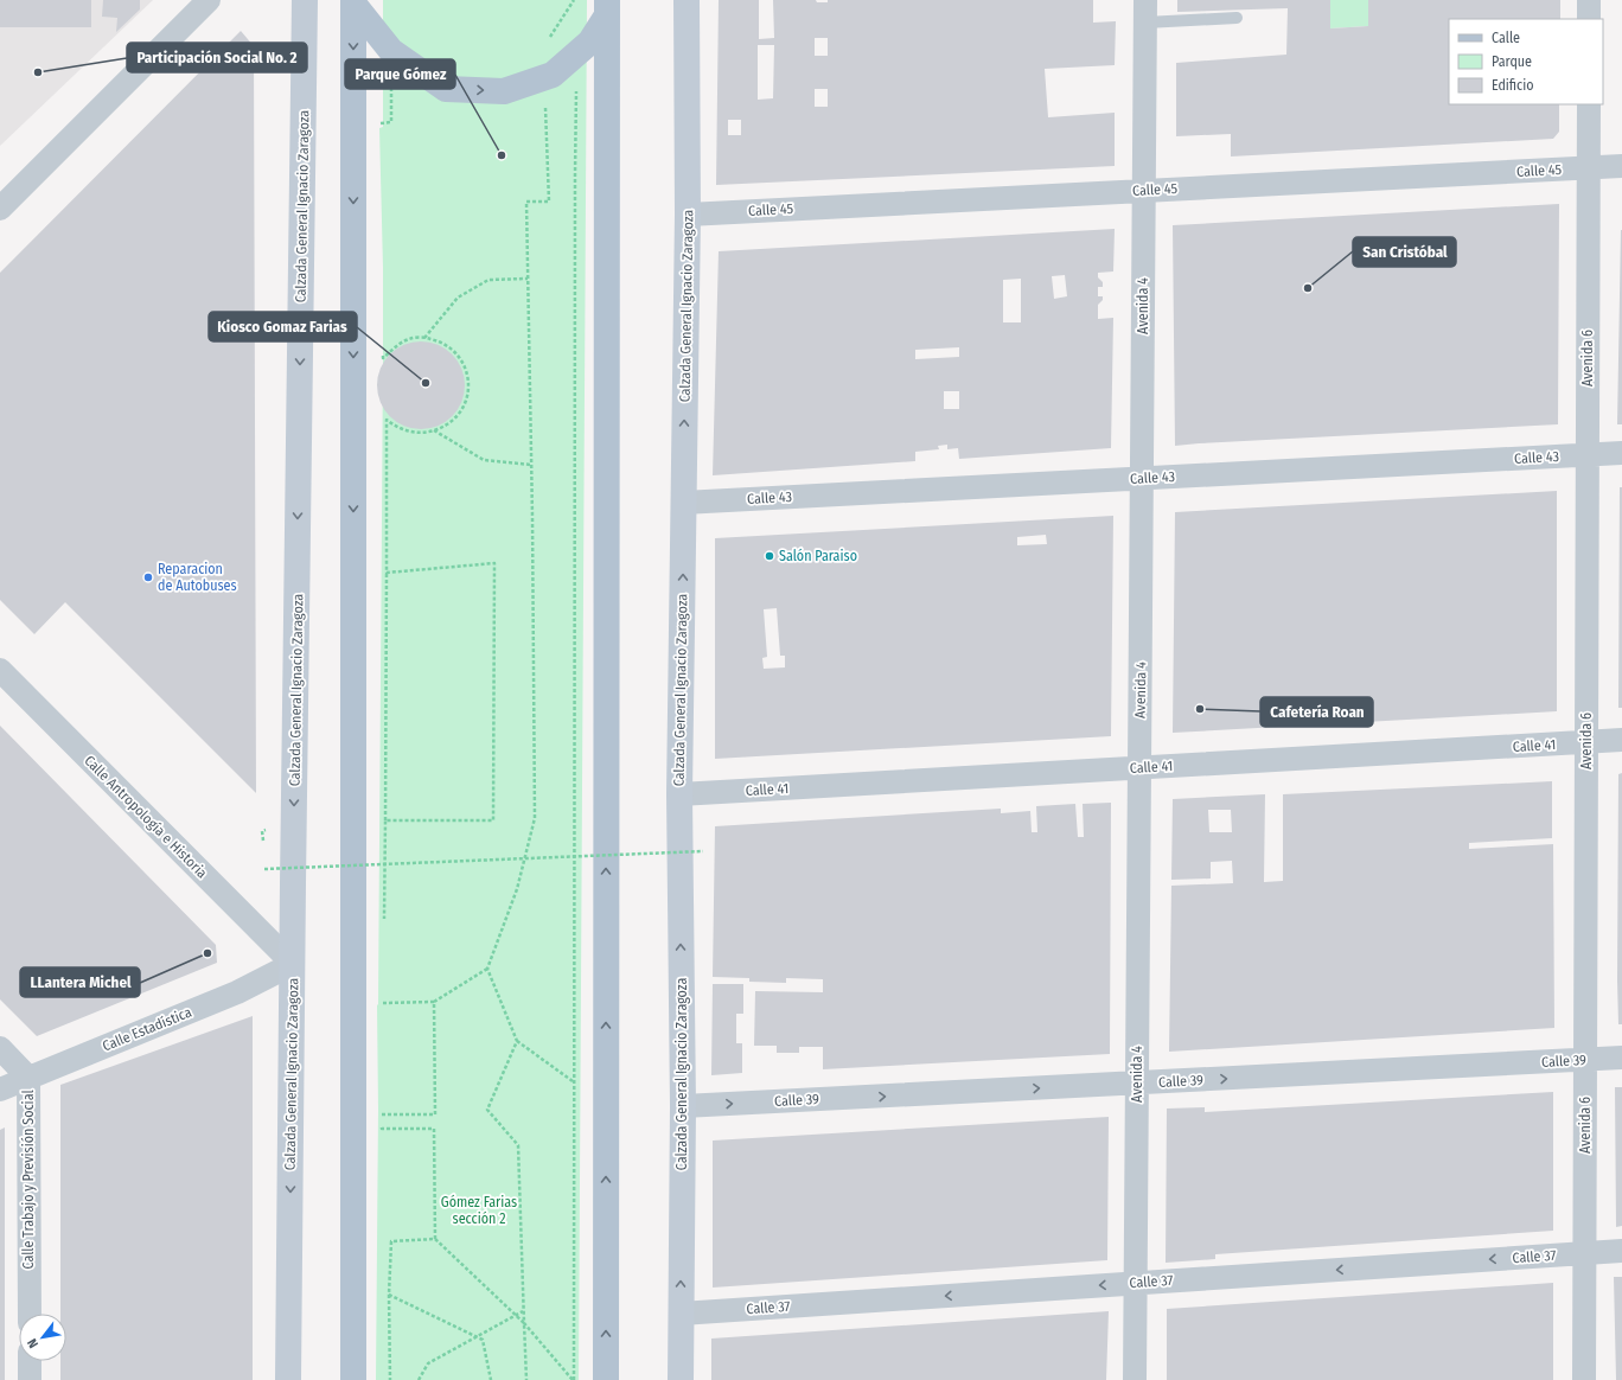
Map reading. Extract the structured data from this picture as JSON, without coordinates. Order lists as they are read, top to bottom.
{
  "streets": {
    "main road": ["Calzada General Ignacio Zaragoza"],
    "street": [
      "Calle 45",
      "Avenida 4",
      "Avenida 6",
      "Calle 43",
      "Calle 41",
      "Calle Antropología e Historia",
      "Calle Estadística",
      "Calle 39",
      "Calle Trabajo y Previsión Social",
      "Calle 37"
    ]
  },
  "crossings": [
    ["Calle 45", "Calzada General Ignacio Zaragoza"],
    ["Calle 45", "Avenida 4"],
    ["Calle 45", "Avenida 6"],
    ["Calzada General Ignacio Zaragoza", "Calle 43"],
    ["Calzada General Ignacio Zaragoza", "Calle 41"],
    ["Calzada General Ignacio Zaragoza", "Calle Antropología e Historia"],
    ["Calzada General Ignacio Zaragoza", "Calle Estadística"],
    ["Calzada General Ignacio Zaragoza", "Calle 39"],
    ["Calzada General Ignacio Zaragoza", "Calle 37"],
    ["Avenida 4", "Calle 43"],
    ["Avenida 4", "Calle 41"],
    ["Avenida 4", "Calle 39"],
    ["Avenida 4", "Calle 37"],
    ["Avenida 6", "Calle 43"],
    ["Avenida 6", "Calle 41"],
    ["Avenida 6", "Calle 39"],
    ["Avenida 6", "Calle 37"],
    ["Calle Antropología e Historia", "Calle Estadística"],
    ["Calle Estadística", "Calle Trabajo y Previsión Social"]
  ],
  "one_way": ["Calle 39", "Calle 37"],
  "parks": ["Gómez Farias sección 2"],
  "places": [
    "Participación Social No. 2",
    "Parque Gómez",
    "San Cristóbal",
    "Kiosco Gomaz Farias",
    "Salón Paraiso",
    "Reparacion de Autobuses",
    "Cafetería Roan",
    "LLantera Michel"
  ],
  "legend": ["Calle", "Parque", "Edificio"],
  "north": "bottom left"
}
